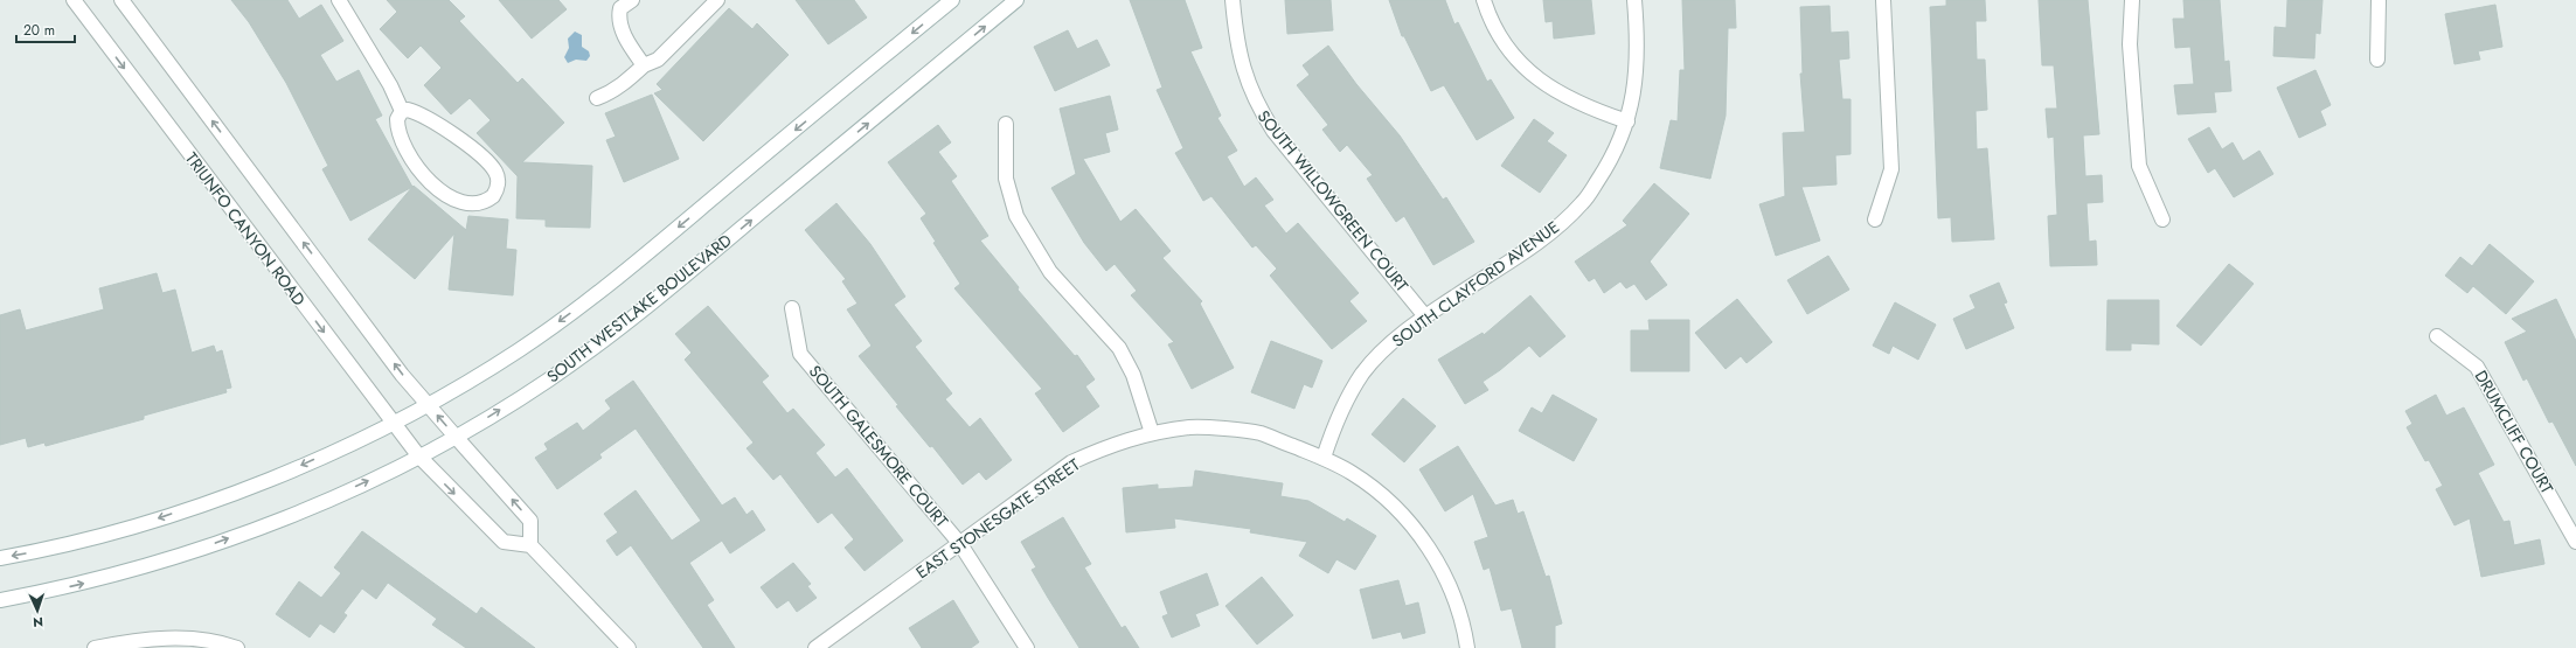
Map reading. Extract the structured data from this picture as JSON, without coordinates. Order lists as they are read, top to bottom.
{
  "streets": {
    "street": [
      "SOUTH WILLOWGREEN COURT",
      "TRIUNFO CANYON ROAD",
      "SOUTH CLAYFORD AVENUE",
      "SOUTH WESTLAKE BOULEVARD",
      "DRUMCLIFF COURT",
      "SOUTH GALESMORE COURT",
      "EAST STONESGATE STREET"
    ]
  },
  "crossings": [
    ["SOUTH WILLOWGREEN COURT", "SOUTH CLAYFORD AVENUE"],
    ["TRIUNFO CANYON ROAD", "SOUTH WESTLAKE BOULEVARD"],
    ["SOUTH CLAYFORD AVENUE", "EAST STONESGATE STREET"],
    ["SOUTH GALESMORE COURT", "EAST STONESGATE STREET"]
  ],
  "scale_bar": "20 m",
  "north": "bottom"
}
